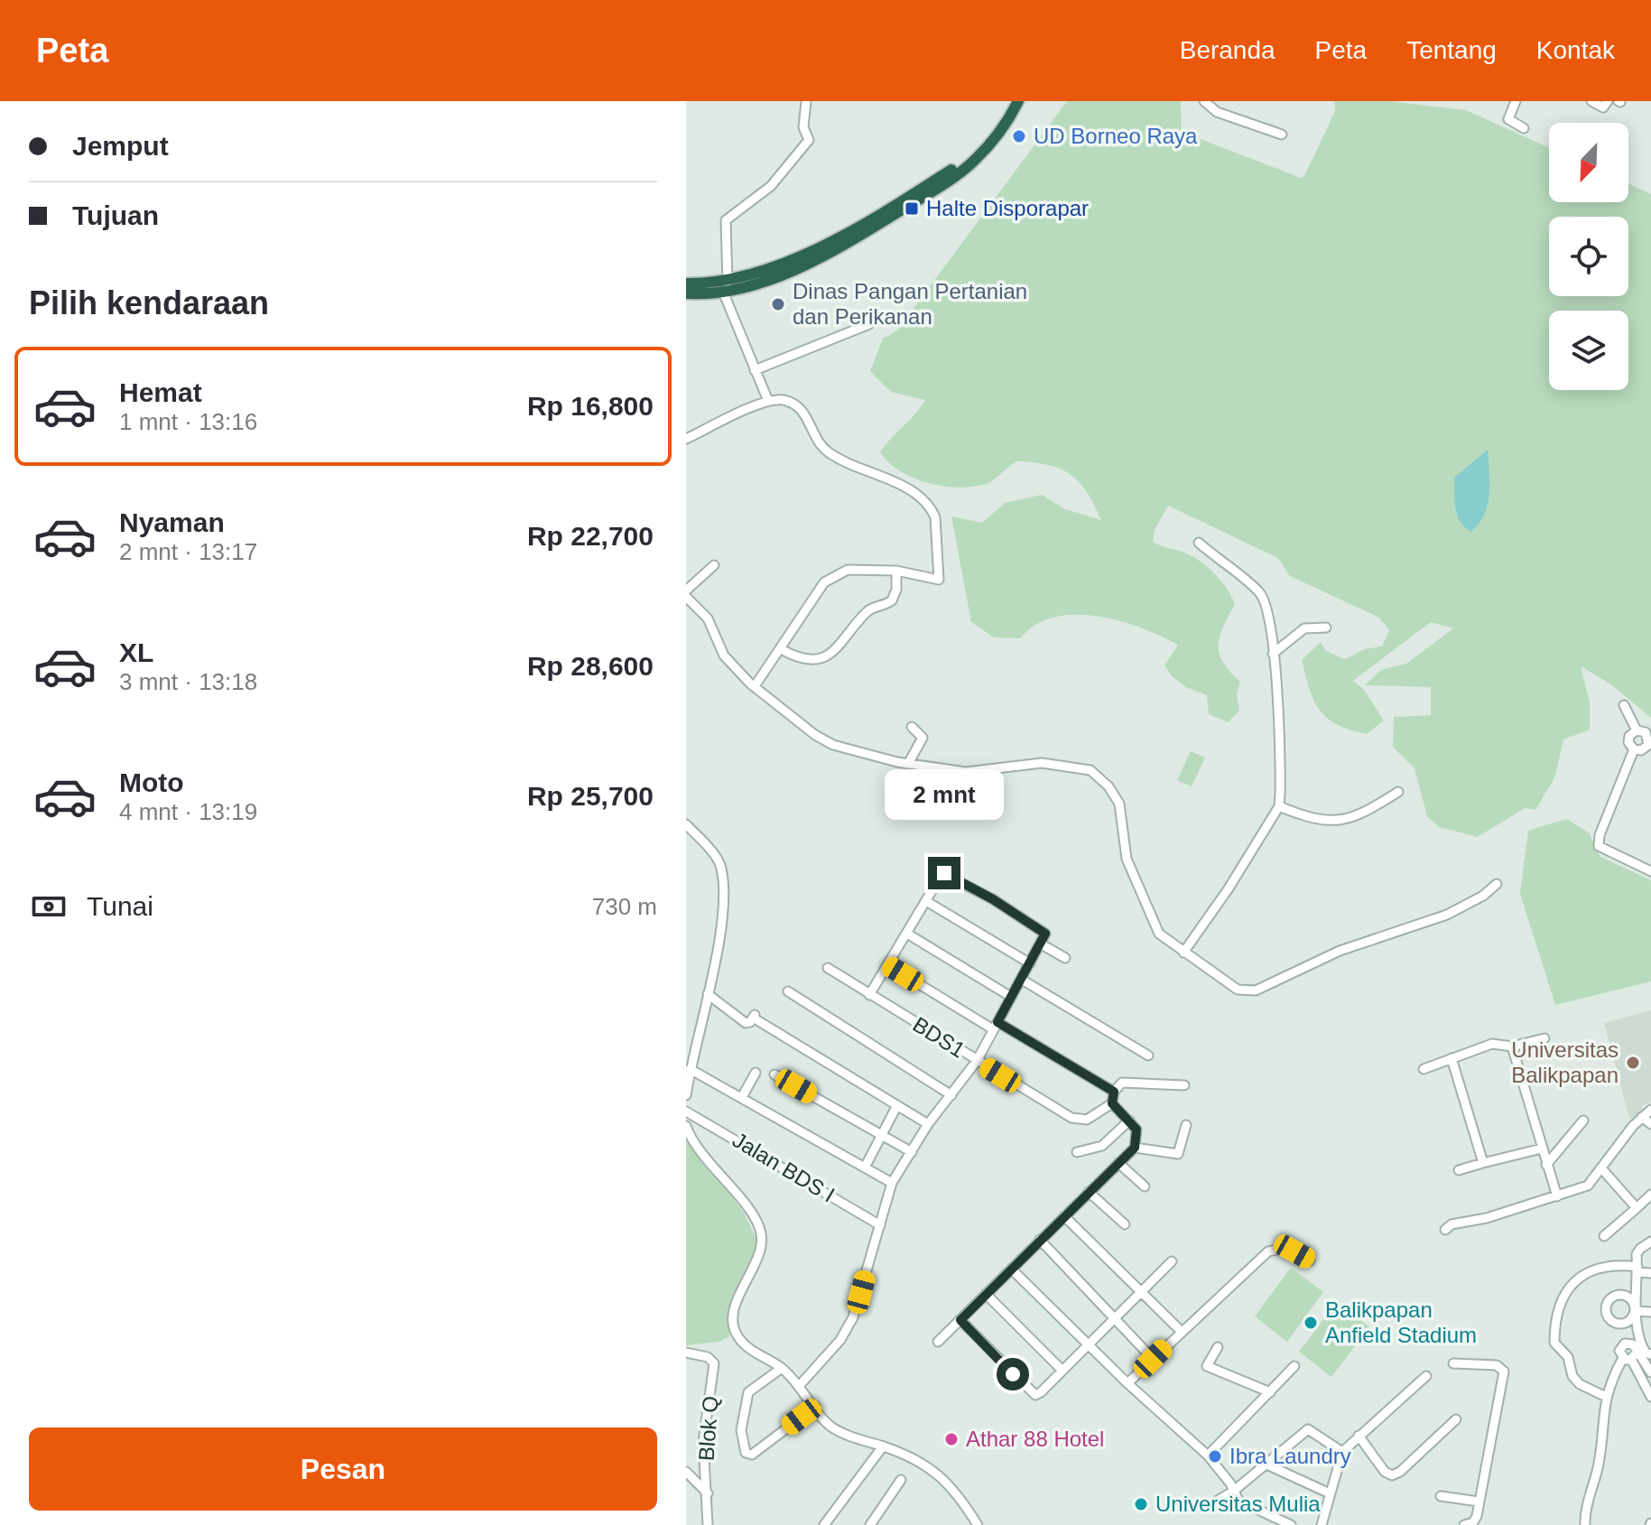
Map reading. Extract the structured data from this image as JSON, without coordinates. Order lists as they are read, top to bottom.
{
  "streets": {
    "street": ["BDS1", "Jalan BDS I", "Blok Q"]
  },
  "places": {
    "other": [
      "UD Borneo Raya",
      "Dinas Pangan Pertanian dan Perikanan",
      "Universitas Balikpapan",
      "Balikpapan Anfield Stadium",
      "Athar 88 Hotel",
      "Ibra Laundry",
      "Universitas Mulia"
    ],
    "transit": ["Halte Disporapar"]
  },
  "north": "bottom left",
  "page": {
    "header": "Peta",
    "nav": [
      "Beranda",
      "Peta",
      "Tentang",
      "Kontak"
    ],
    "banner": ["Jemput", "Tujuan"],
    "heading": "Pilih kendaraan",
    "list": [
      {
        "name": "Hemat",
        "note": "1 mnt · 13:16",
        "value": "Rp 16,800"
      },
      {
        "name": "Nyaman",
        "note": "2 mnt · 13:17",
        "value": "Rp 22,700"
      },
      {
        "name": "XL",
        "note": "3 mnt · 13:18",
        "value": "Rp 28,600"
      },
      {
        "name": "Moto",
        "note": "4 mnt · 13:19",
        "value": "Rp 25,700"
      }
    ],
    "bubble": "2 mnt",
    "pay": ["Tunai", "730 m"],
    "buttons": "Pesan"
  }
}
